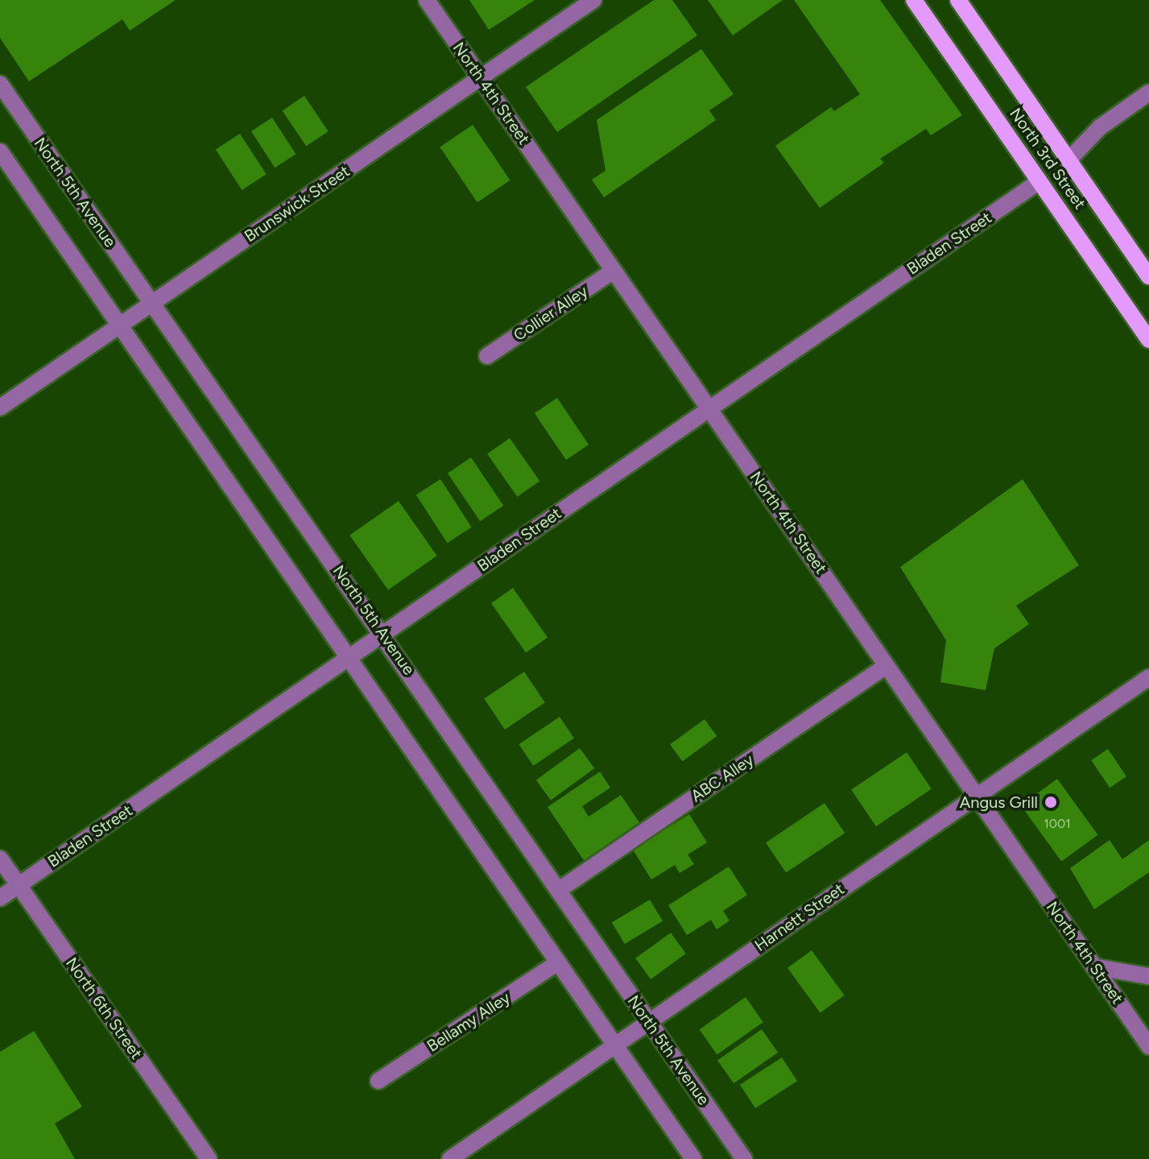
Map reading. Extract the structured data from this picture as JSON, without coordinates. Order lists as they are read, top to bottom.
{
  "streets": {
    "main road": ["North 3rd Street"],
    "street": [
      "North 4th Street",
      "North 5th Avenue",
      "Brunswick Street",
      "Bladen Street",
      "Collier Alley",
      "ABC Alley",
      "Harnett Street",
      "North 6th Street",
      "Bellamy Alley"
    ]
  },
  "crossings": [
    ["North 4th Street", "Brunswick Street"],
    ["North 4th Street", "Bladen Street"],
    ["North 4th Street", "Collier Alley"],
    ["North 4th Street", "ABC Alley"],
    ["North 4th Street", "Harnett Street"],
    ["North 3rd Street", "Bladen Street"],
    ["North 5th Avenue", "Brunswick Street"],
    ["North 5th Avenue", "Bladen Street"],
    ["North 5th Avenue", "ABC Alley"],
    ["North 5th Avenue", "Harnett Street"],
    ["Bladen Street", "North 6th Street"]
  ],
  "places": ["Angus Grill"],
  "house_numbers": ["1001"]
}
